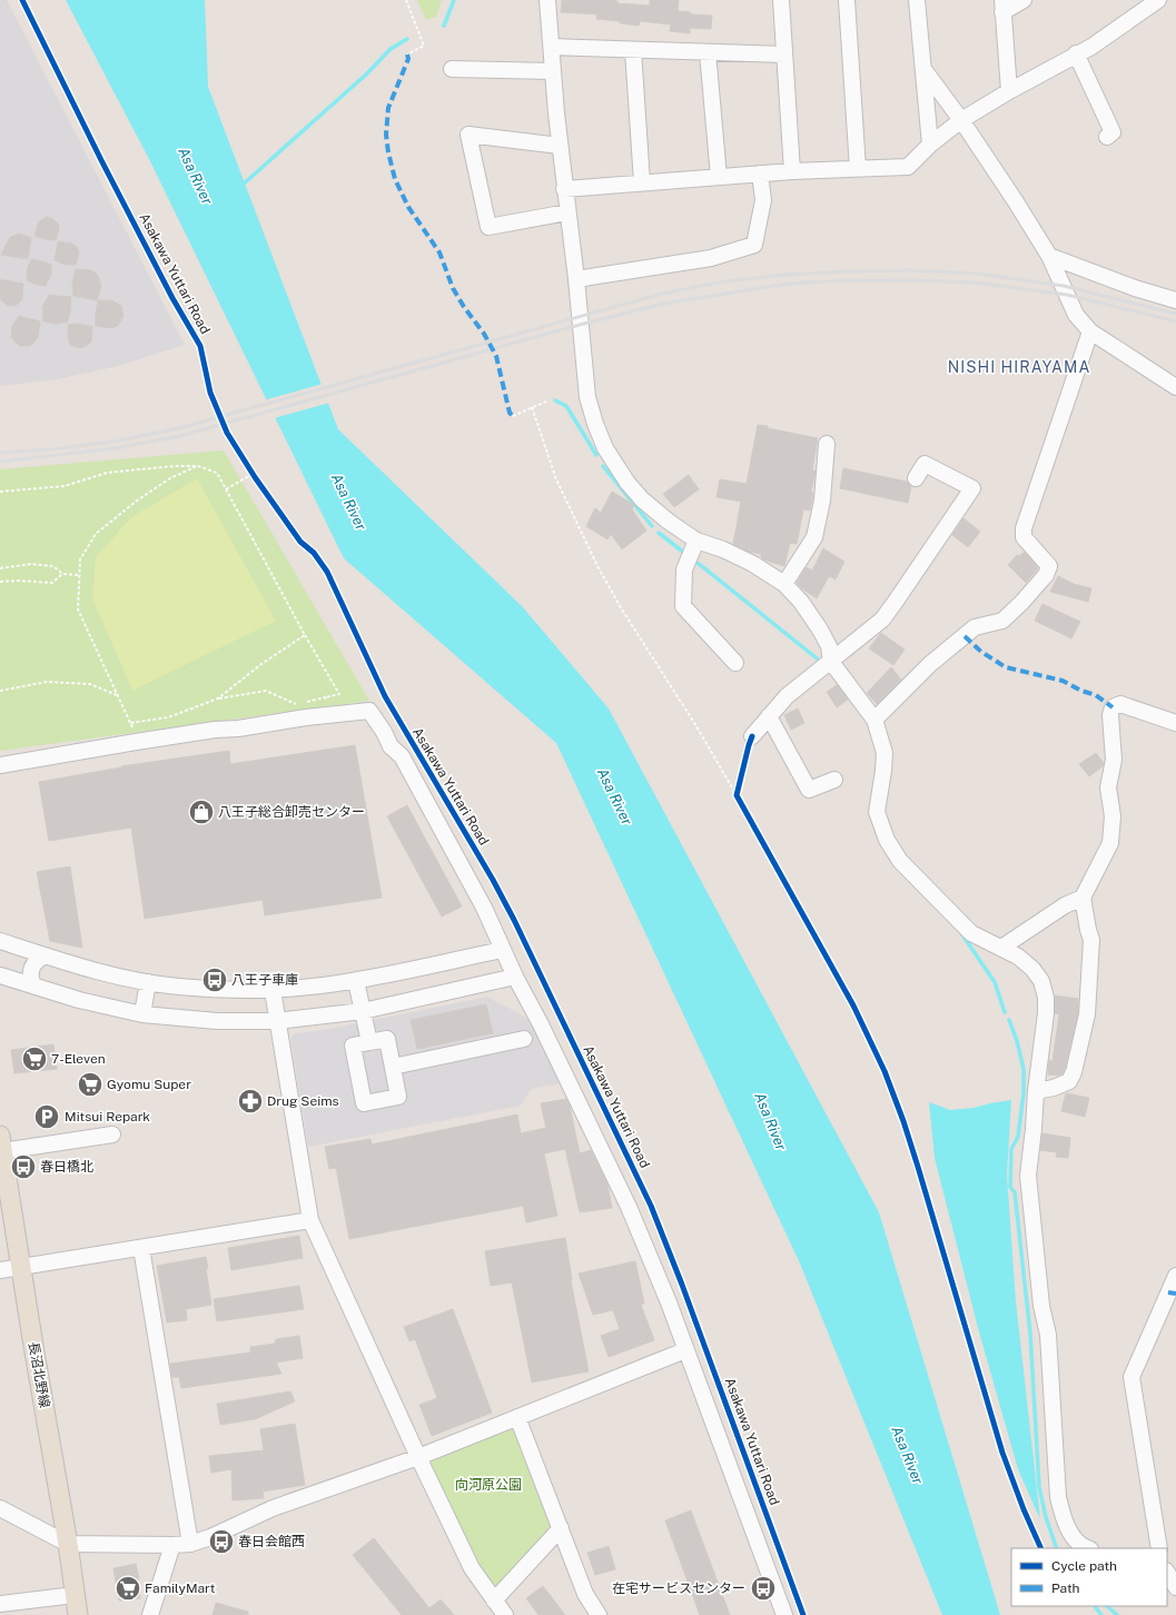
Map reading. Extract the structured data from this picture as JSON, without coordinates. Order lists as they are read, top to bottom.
{
  "streets": {
    "main road": ["長沼北野線"],
    "cycle path": ["Asakawa Yuttari Road"]
  },
  "districts": ["NISHI HIRAYAMA"],
  "water": ["Asa River"],
  "parks": ["向河原公園"],
  "places": {
    "shop": ["八王子総合卸売センター"],
    "bus stop": [
      "八王子車庫",
      "春日橋北",
      "春日会館西",
      "在宅サービスセンター"
    ],
    "supermarket": ["7-Eleven", "Gyomu Super", "FamilyMart"],
    "pharmacy": ["Drug Seims"],
    "parking": ["Mitsui Repark"]
  },
  "legend": ["Cycle path", "Path"]
}
